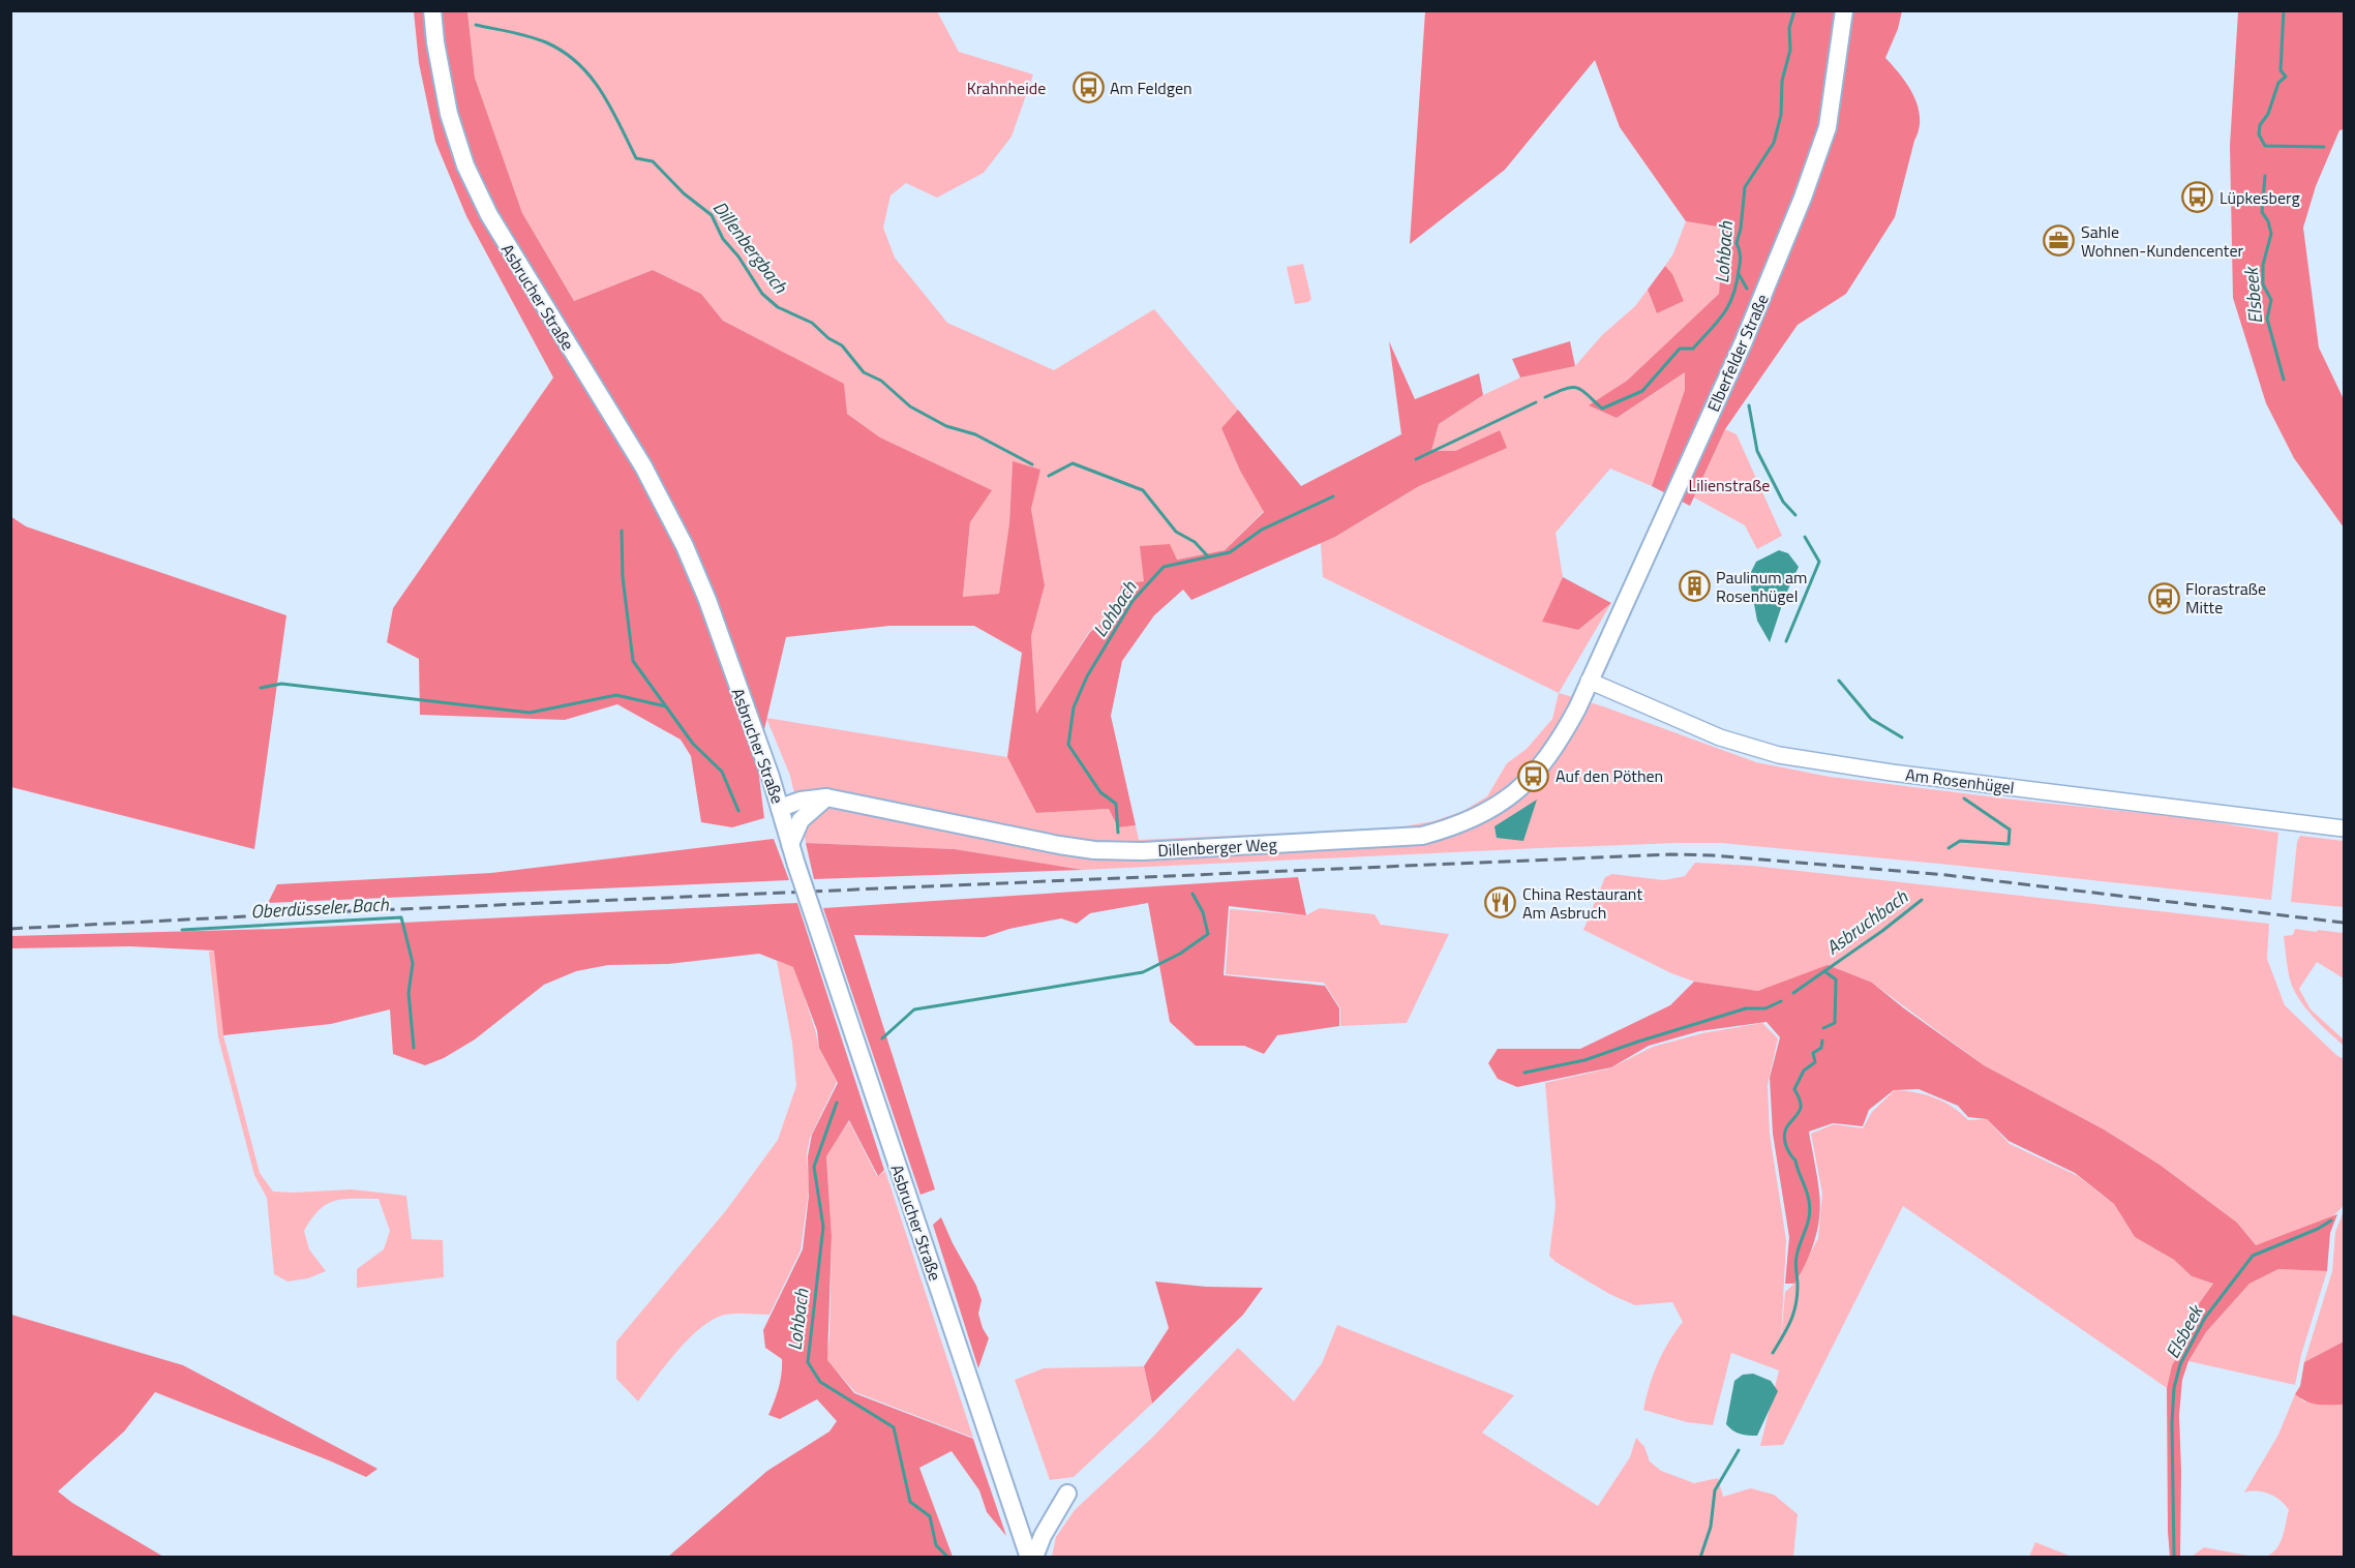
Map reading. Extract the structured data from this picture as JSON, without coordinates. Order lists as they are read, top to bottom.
{
  "streets": {
    "main road": ["Asbrucher Straße", "Elberfelder Straße", "Dillenberger Weg"],
    "street": ["Am Rosenhügel"]
  },
  "crossings": [
    ["Asbrucher Straße", "Dillenberger Weg"],
    ["Elberfelder Straße", "Am Rosenhügel"],
    ["Elberfelder Straße", "Dillenberger Weg"],
    ["Am Rosenhügel", "Dillenberger Weg"]
  ],
  "water": [
    "Dillenbergbach",
    "Lohbach",
    "Elsbeek",
    "Oberdüsseler Bach",
    "Asbruchbach"
  ],
  "parks": ["Krahnheide", "Lilienstraße"],
  "places": {
    "bus stop": [
      "Am Feldgen",
      "Lüpkesberg",
      "Florastraße Mitte",
      "Auf den Pöthen"
    ],
    "office": ["Sahle Wohnen-Kundencenter"],
    "building": ["Paulinum am Rosenhügel"],
    "restaurant": ["China Restaurant Am Asbruch"]
  }
}
